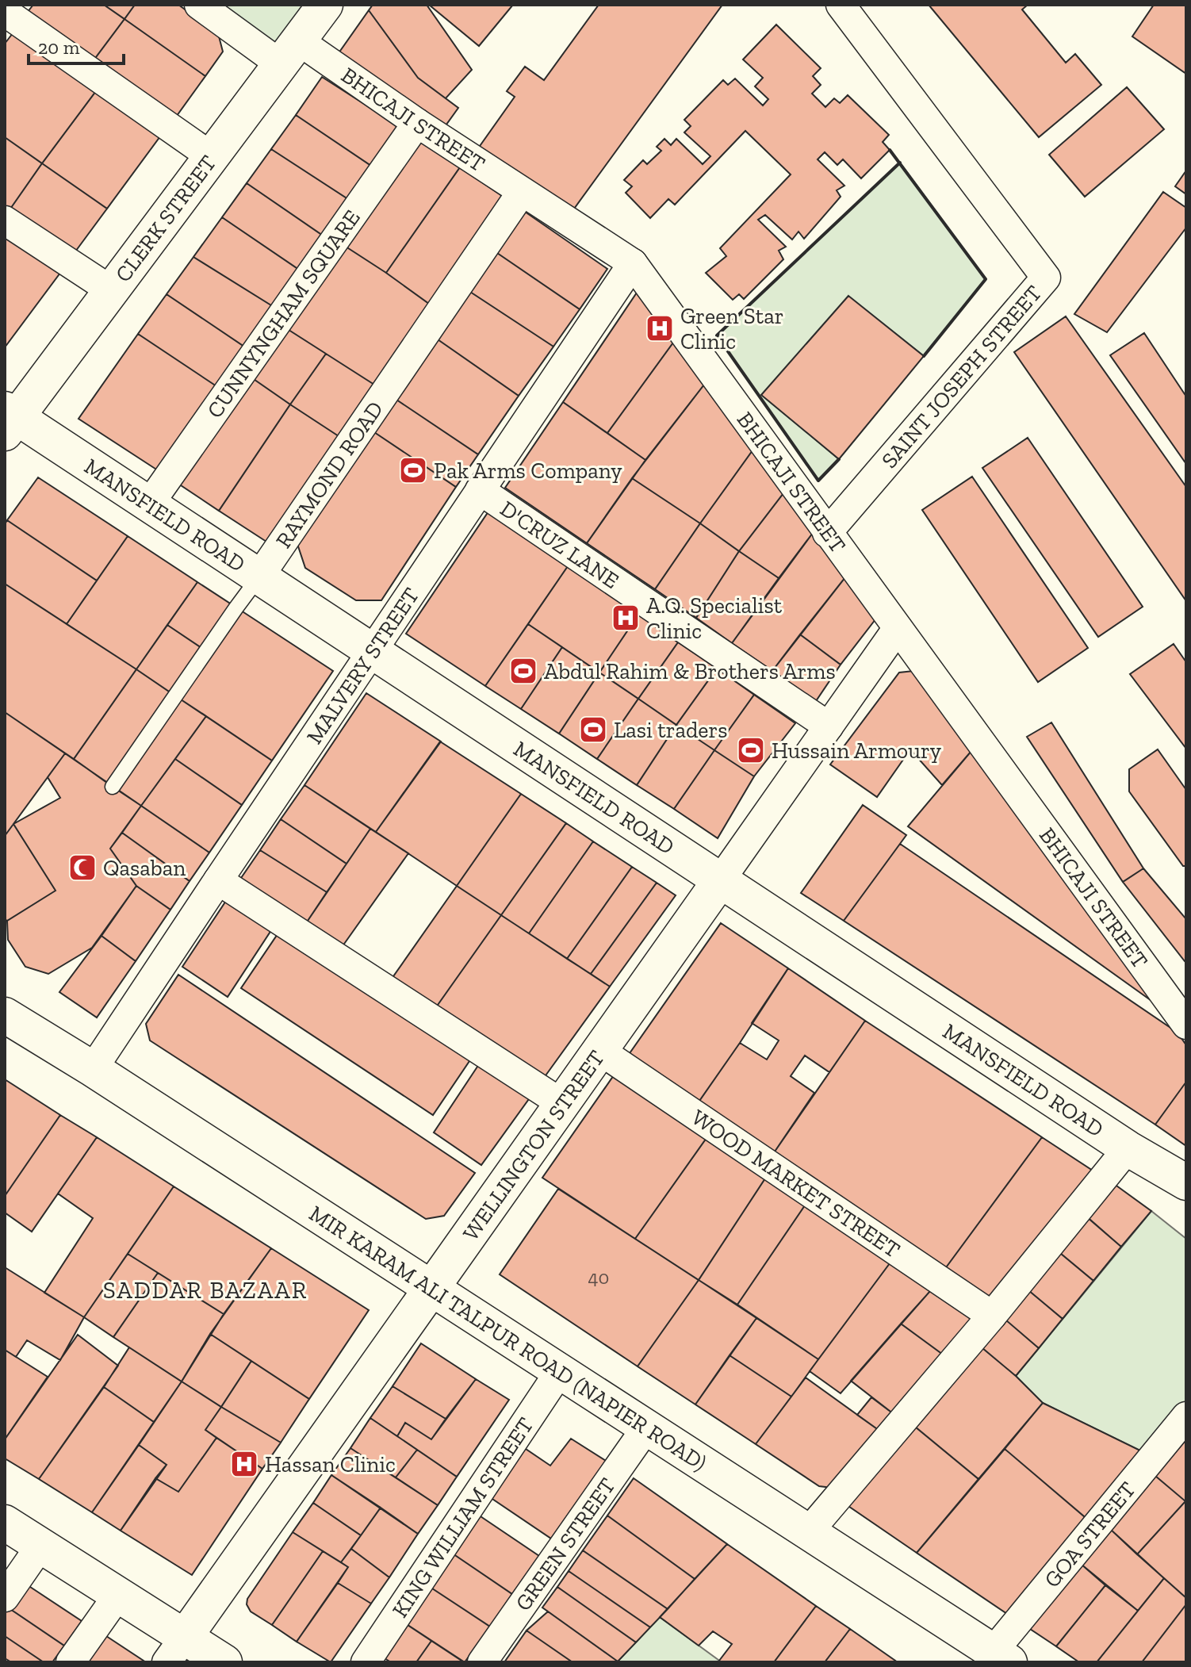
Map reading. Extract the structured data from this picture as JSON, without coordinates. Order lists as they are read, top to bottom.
{
  "streets": {
    "street": [
      "BHICAJI STREET",
      "CLERK STREET",
      "CUNNYNGHAM SQUARE",
      "SAINT JOSEPH STREET",
      "RAYMOND ROAD",
      "MANSFIELD ROAD",
      "D'CRUZ LANE",
      "MALVERY STREET",
      "WELLINGTON STREET",
      "WOOD MARKET STREET",
      "MIR KARAM ALI TALPUR ROAD (NAPIER ROAD)",
      "KING WILLIAM STREET",
      "GOA STREET",
      "GREEN STREET"
    ]
  },
  "crossings": [
    ["BHICAJI STREET", "CLERK STREET"],
    ["BHICAJI STREET", "CUNNYNGHAM SQUARE"],
    ["BHICAJI STREET", "SAINT JOSEPH STREET"],
    ["BHICAJI STREET", "RAYMOND ROAD"],
    ["BHICAJI STREET", "MALVERY STREET"],
    ["BHICAJI STREET", "WELLINGTON STREET"],
    ["CLERK STREET", "MANSFIELD ROAD"],
    ["CUNNYNGHAM SQUARE", "MANSFIELD ROAD"],
    ["RAYMOND ROAD", "MANSFIELD ROAD"],
    ["MANSFIELD ROAD", "MALVERY STREET"],
    ["MANSFIELD ROAD", "WELLINGTON STREET"],
    ["D'CRUZ LANE", "MALVERY STREET"],
    ["D'CRUZ LANE", "WELLINGTON STREET"],
    ["MALVERY STREET", "MIR KARAM ALI TALPUR ROAD (NAPIER ROAD)"],
    ["WELLINGTON STREET", "WOOD MARKET STREET"],
    ["WELLINGTON STREET", "MIR KARAM ALI TALPUR ROAD (NAPIER ROAD)"],
    ["MIR KARAM ALI TALPUR ROAD (NAPIER ROAD)", "KING WILLIAM STREET"],
    ["MIR KARAM ALI TALPUR ROAD (NAPIER ROAD)", "GOA STREET"],
    ["MIR KARAM ALI TALPUR ROAD (NAPIER ROAD)", "GREEN STREET"]
  ],
  "districts": ["SADDAR BAZAAR"],
  "places": {
    "hospital": ["Green Star Clinic", "A.Q. Specialist Clinic", "Hassan Clinic"],
    "sports": [
      "Pak Arms Company",
      "Abdul Rahim & Brothers Arms",
      "Lasi traders",
      "Hussain Armoury"
    ],
    "mosque": ["Qasaban"]
  },
  "house_numbers": ["40"],
  "scale_bar": "20 m"
}
